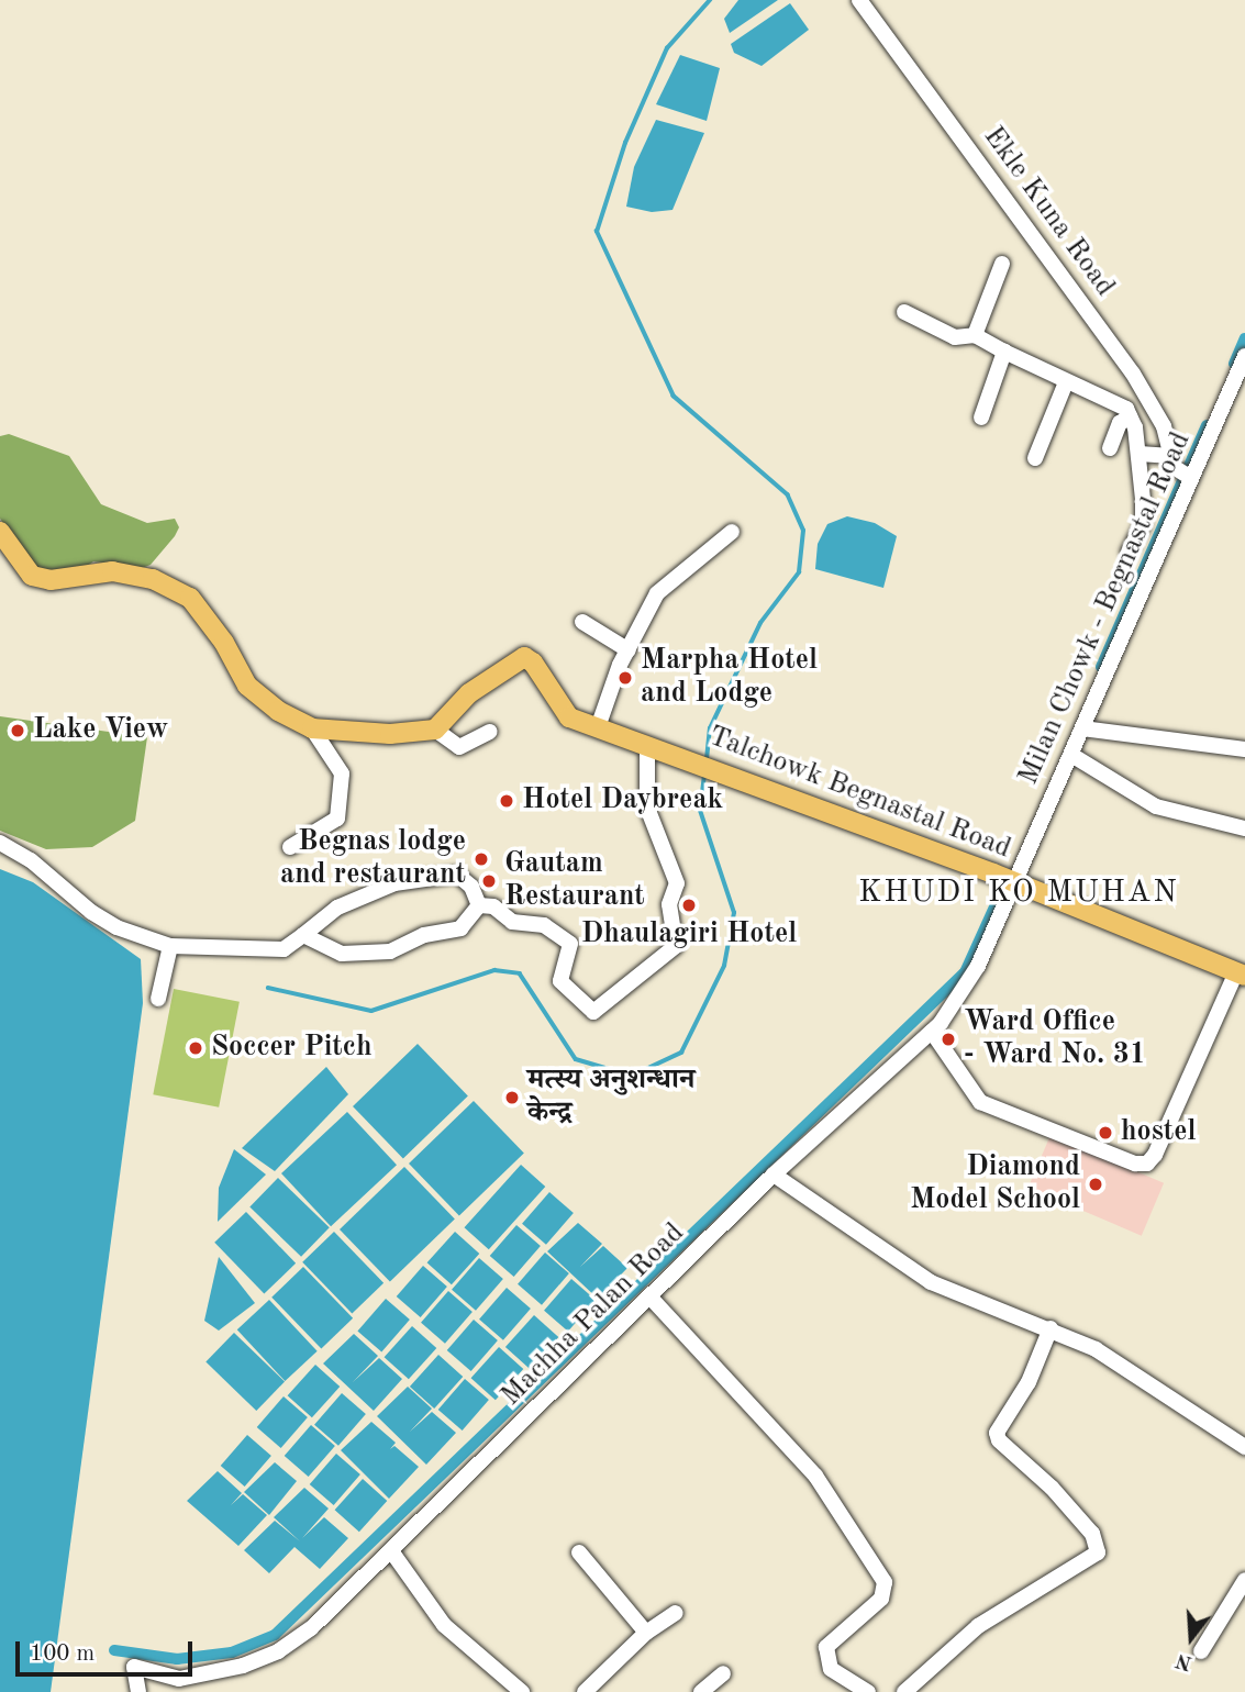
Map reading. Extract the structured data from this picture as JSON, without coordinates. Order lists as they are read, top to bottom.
{
  "streets": {
    "main road": ["Talchowk Begnastal Road"],
    "street": ["Ekle Kuna Road", "Milan Chowk - Begnastal Road", "Machha Palan Road"]
  },
  "crossings": [
    ["Milan Chowk - Begnastal Road", "Talchowk Begnastal Road"],
    ["Milan Chowk - Begnastal Road", "Machha Palan Road"],
    ["Talchowk Begnastal Road", "Machha Palan Road"]
  ],
  "districts": ["KHUDI KO MUHAN"],
  "places": [
    "Marpha Hotel and Lodge",
    "Lake View",
    "Hotel Daybreak",
    "Begnas lodge and restaurant",
    "Gautam Restaurant",
    "Dhaulagiri Hotel",
    "Ward Office - Ward No. 31",
    "Soccer Pitch",
    "मत्स्य अनुशन्धान केन्द्र",
    "hostel",
    "Diamond Model School"
  ],
  "scale_bar": "100 m",
  "north": "bottom"
}
